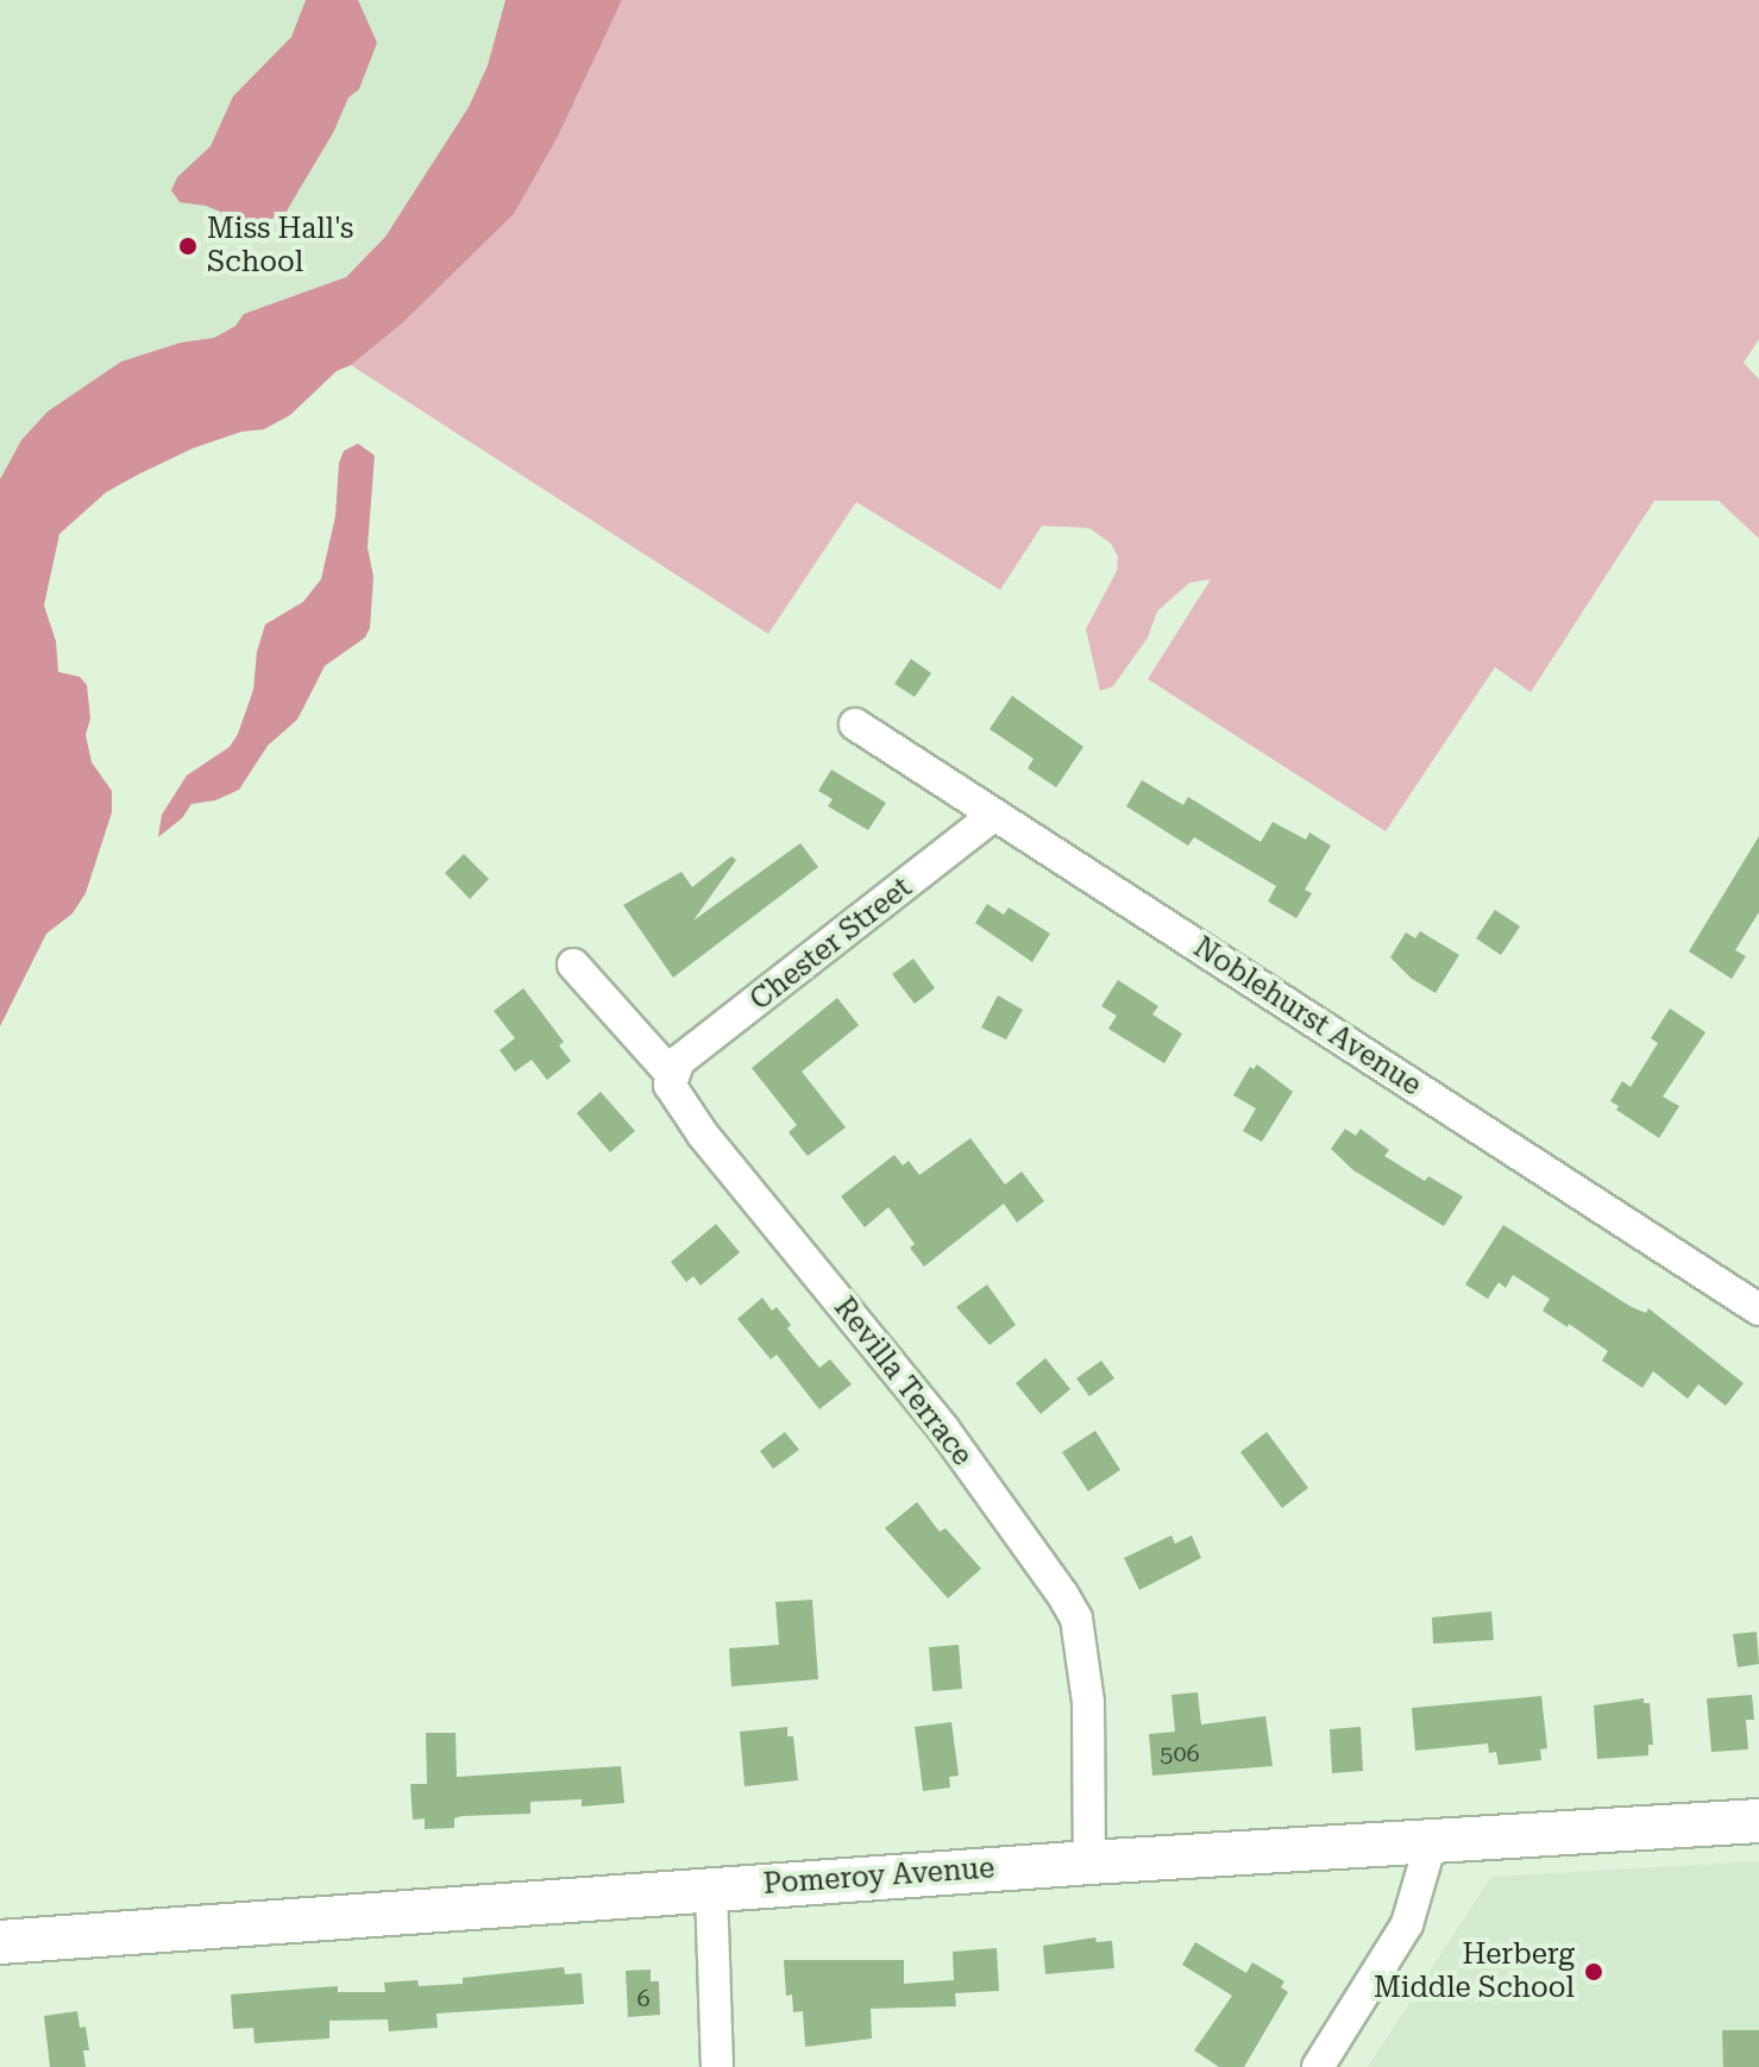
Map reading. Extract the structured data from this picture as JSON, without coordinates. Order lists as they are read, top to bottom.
{
  "streets": {
    "street": [
      "Chester Street",
      "Noblehurst Avenue",
      "Revilla Terrace",
      "Pomeroy Avenue"
    ]
  },
  "crossings": [
    ["Chester Street", "Noblehurst Avenue"],
    ["Chester Street", "Revilla Terrace"],
    ["Revilla Terrace", "Pomeroy Avenue"]
  ],
  "places": ["Miss Hall's School", "Herberg Middle School"],
  "house_numbers": ["506", "6"]
}
